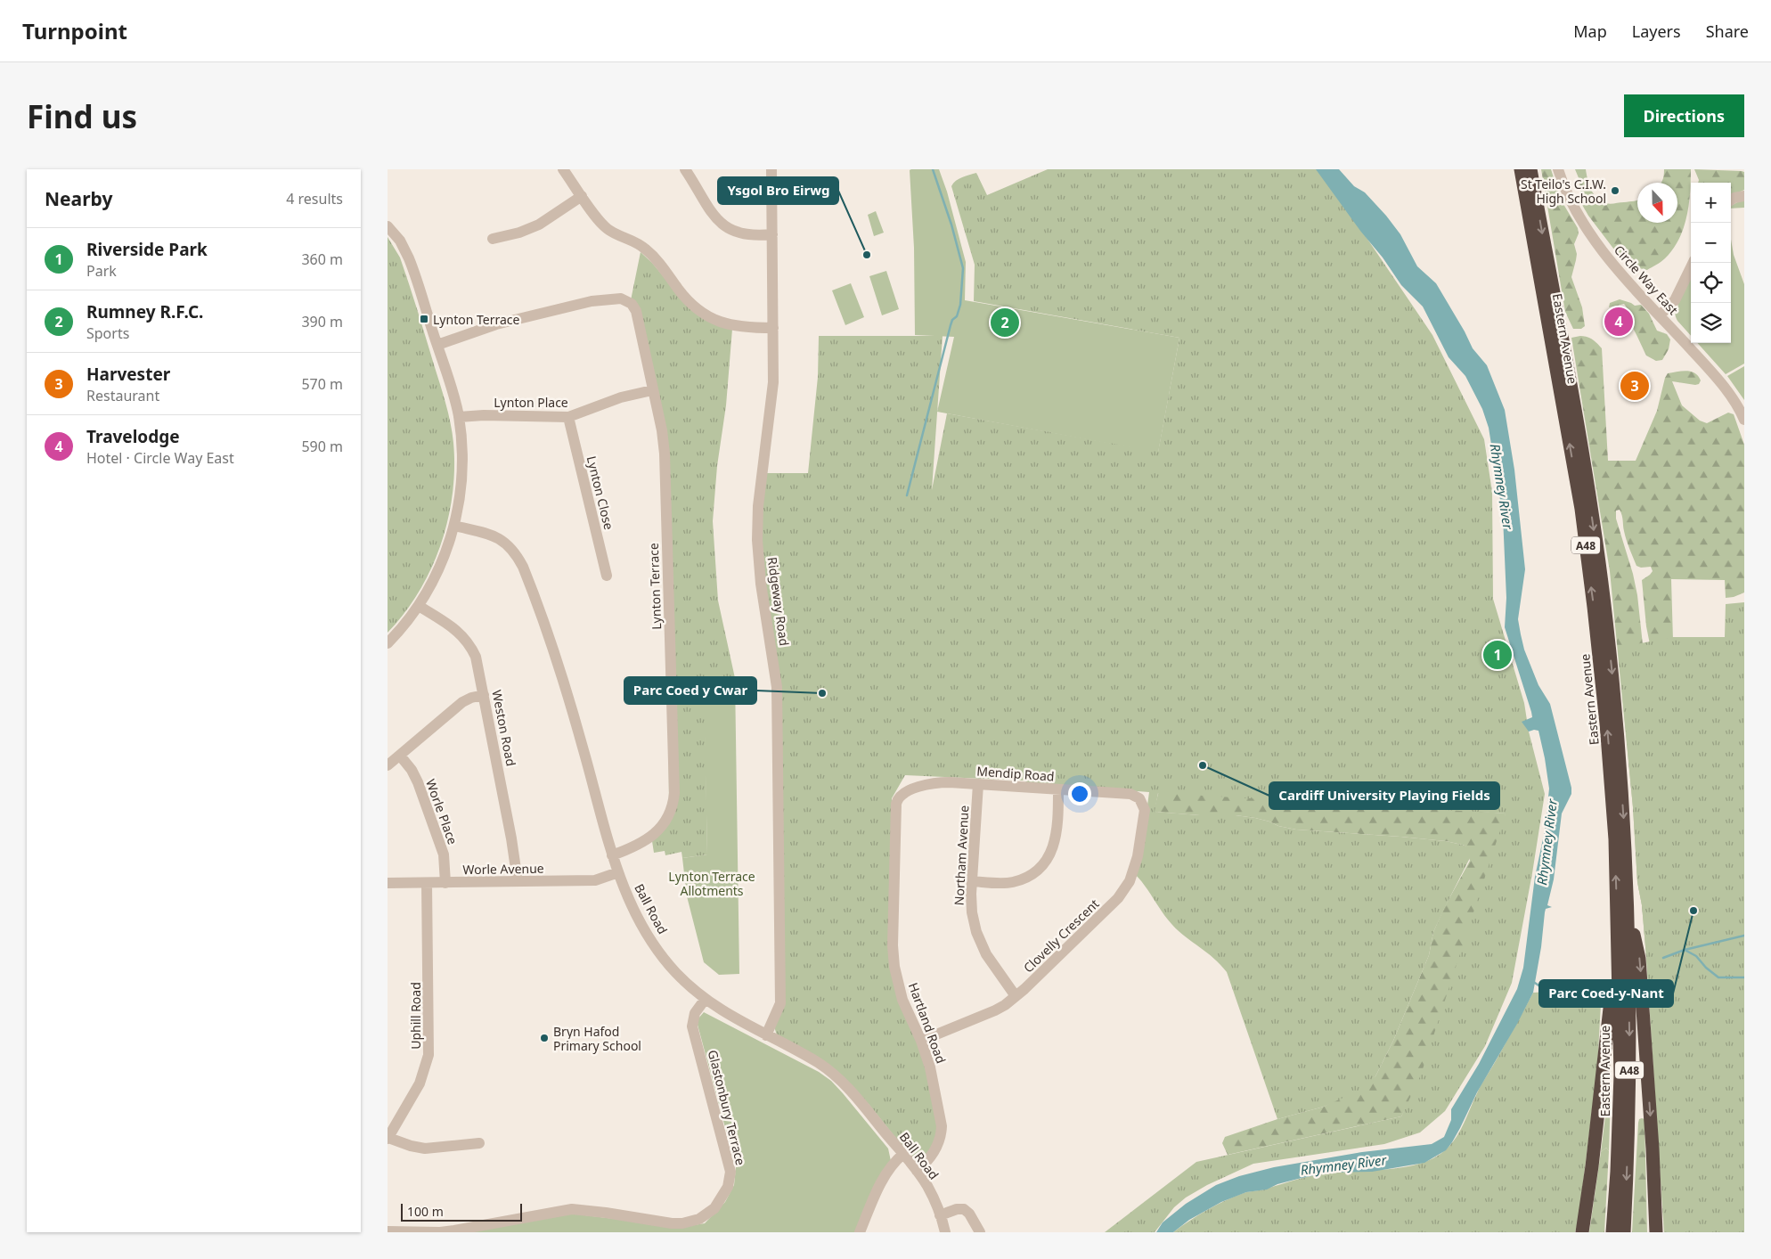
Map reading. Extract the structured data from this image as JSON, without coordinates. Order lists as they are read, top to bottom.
{
  "streets": {
    "highway": ["Eastern Avenue", "A48"],
    "street": [
      "Circle Way East",
      "Lynton Place",
      "Lynton Close",
      "Lynton Terrace",
      "Ridgeway Road",
      "Weston Road",
      "Mendip Road",
      "Worle Place",
      "Northam Avenue",
      "Worle Avenue",
      "Ball Road",
      "Clovelly Crescent",
      "Uphill Road",
      "Hartland Road",
      "Glastonbury Terrace"
    ]
  },
  "crossings": [
    ["Lynton Place", "Lynton Close"],
    ["Lynton Place", "Lynton Terrace"],
    ["Lynton Terrace", "Ball Road"],
    ["Ridgeway Road", "Ball Road"],
    ["Weston Road", "Worle Avenue"],
    ["Mendip Road", "Northam Avenue"],
    ["Mendip Road", "Clovelly Crescent"],
    ["Mendip Road", "Hartland Road"],
    ["Worle Place", "Worle Avenue"],
    ["Northam Avenue", "Clovelly Crescent"],
    ["Worle Avenue", "Ball Road"],
    ["Worle Avenue", "Uphill Road"],
    ["Ball Road", "Hartland Road"],
    ["Ball Road", "Glastonbury Terrace"],
    ["Clovelly Crescent", "Hartland Road"]
  ],
  "water": ["Rhymney River"],
  "parks": ["Lynton Terrace Allotments"],
  "places": {
    "other": [
      "St Teilo's C.I.W. High School",
      "Ysgol Bro Eirwg",
      "Parc Coed y Cwar",
      "Cardiff University Playing Fields",
      "Parc Coed-y-Nant",
      "Bryn Hafod Primary School"
    ],
    "transit": ["Lynton Terrace"]
  },
  "scale_bar": "100 m",
  "north": "bottom",
  "page": {
    "header": "Turnpoint",
    "nav": ["Map", "Layers", "Share"],
    "buttons": "Directions",
    "title": "Find us",
    "heading": ["Nearby", "4 results"],
    "map_buttons": ["+", "−"],
    "list": [
      {
        "mark": "1",
        "name": "Riverside Park",
        "note": "Park",
        "value": "360 m"
      },
      {
        "mark": "2",
        "name": "Rumney R.F.C.",
        "note": "Sports",
        "value": "390 m"
      },
      {
        "mark": "3",
        "name": "Harvester",
        "note": "Restaurant",
        "value": "570 m"
      },
      {
        "mark": "4",
        "name": "Travelodge",
        "note": "Hotel · Circle Way East",
        "value": "590 m"
      }
    ],
    "pins": [
      "4",
      "2",
      "3",
      "1"
    ],
    "scale": "100 m"
  }
}
